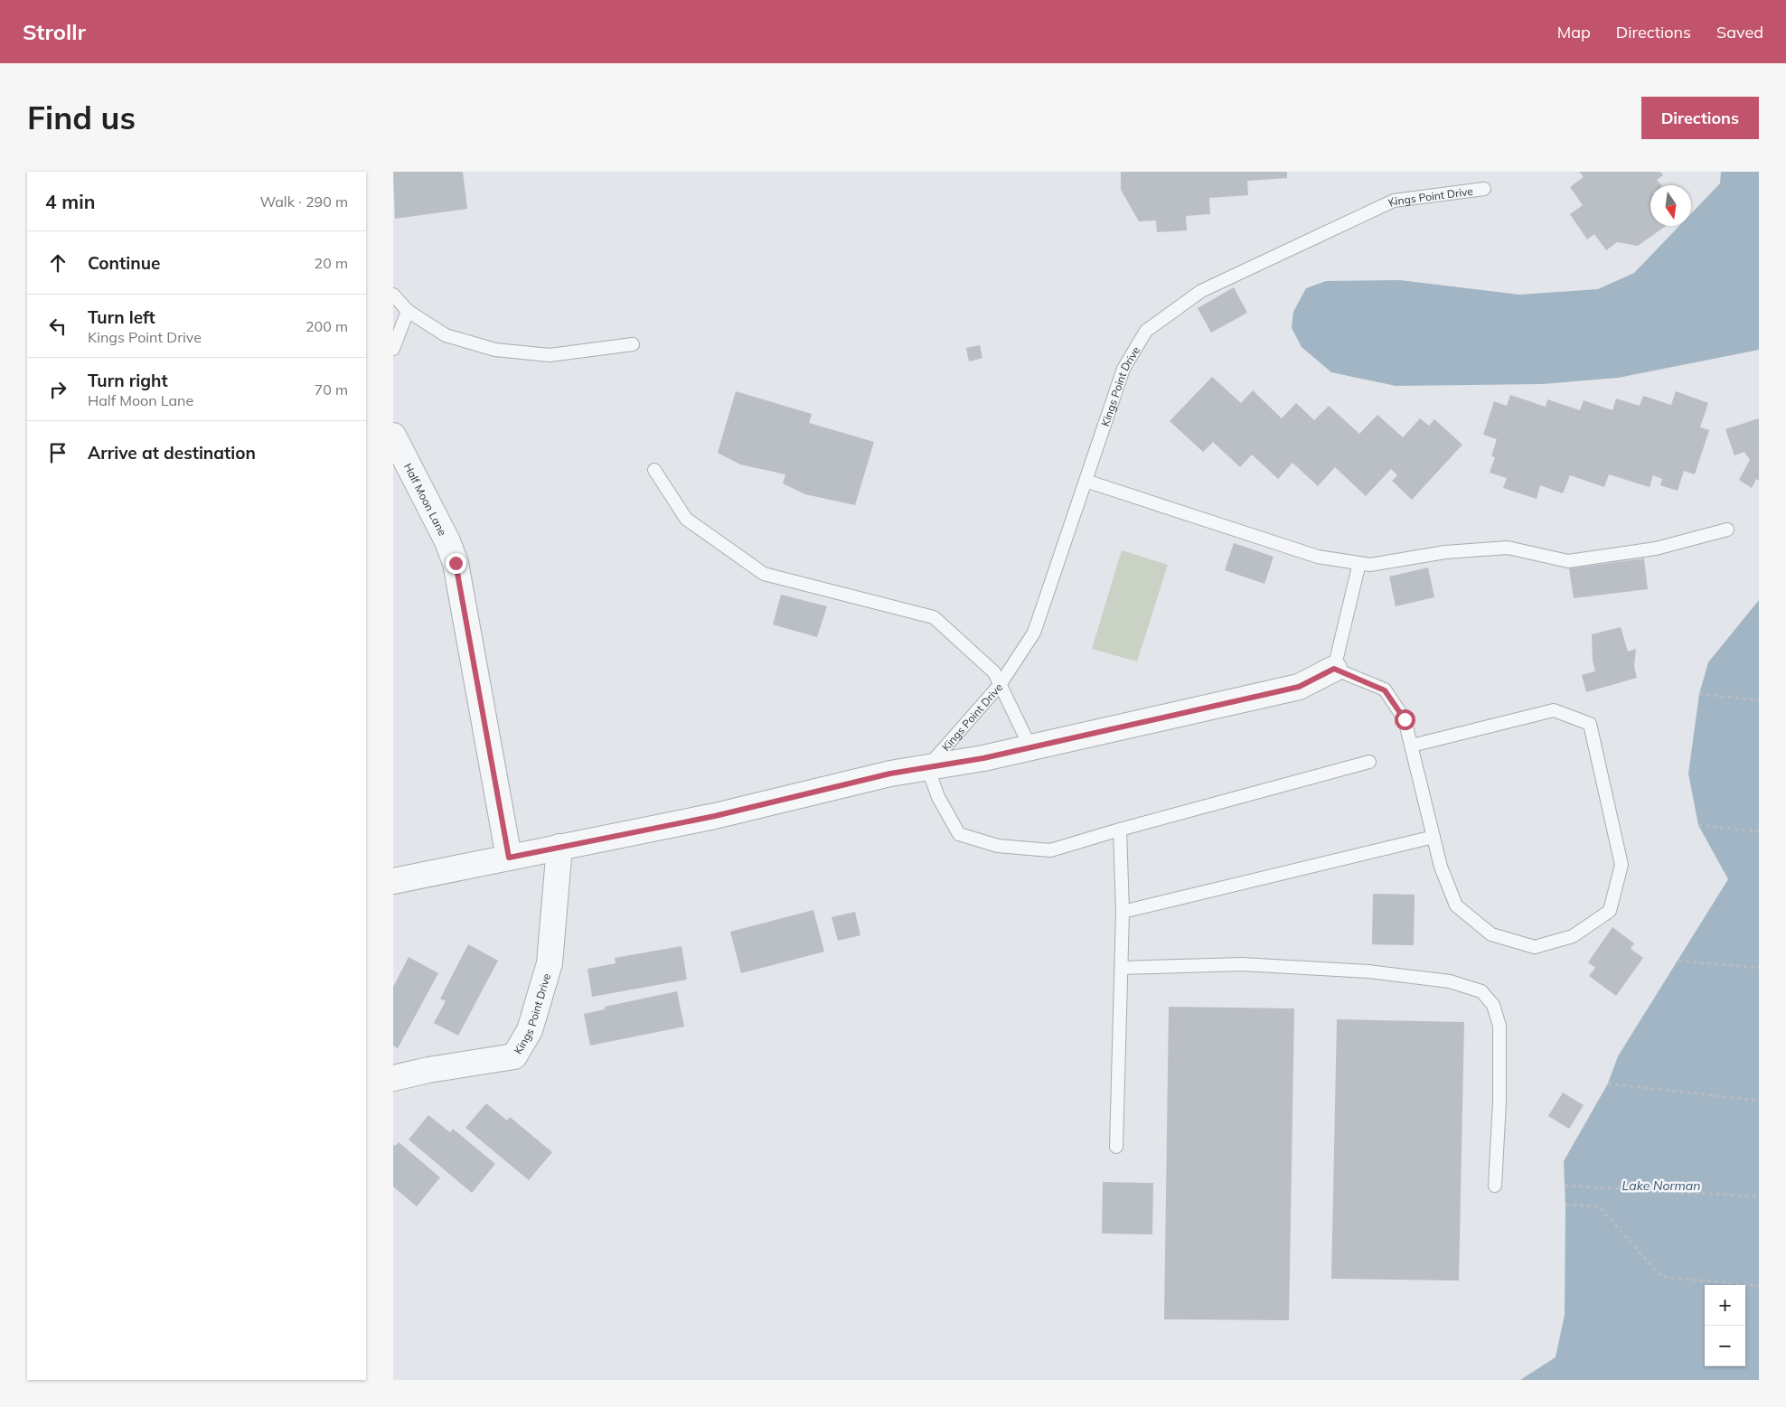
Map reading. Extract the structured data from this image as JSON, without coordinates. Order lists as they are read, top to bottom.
{
  "streets": {
    "street": ["Kings Point Drive", "Half Moon Lane"]
  },
  "crossings": [
    ["Kings Point Drive", "Half Moon Lane"]
  ],
  "water": ["Lake Norman"],
  "north": "bottom",
  "page": {
    "header": "Strollr",
    "nav": ["Map", "Directions", "Saved"],
    "buttons": "Directions",
    "title": "Find us",
    "heading": ["4 min", "Walk · 290 m"],
    "list": [
      ["Continue", "20 m"],
      ["Turn left", "Kings Point Drive", "200 m"],
      ["Turn right", "Half Moon Lane", "70 m"],
      "Arrive at destination"
    ],
    "map_buttons": ["+", "−"]
  }
}
